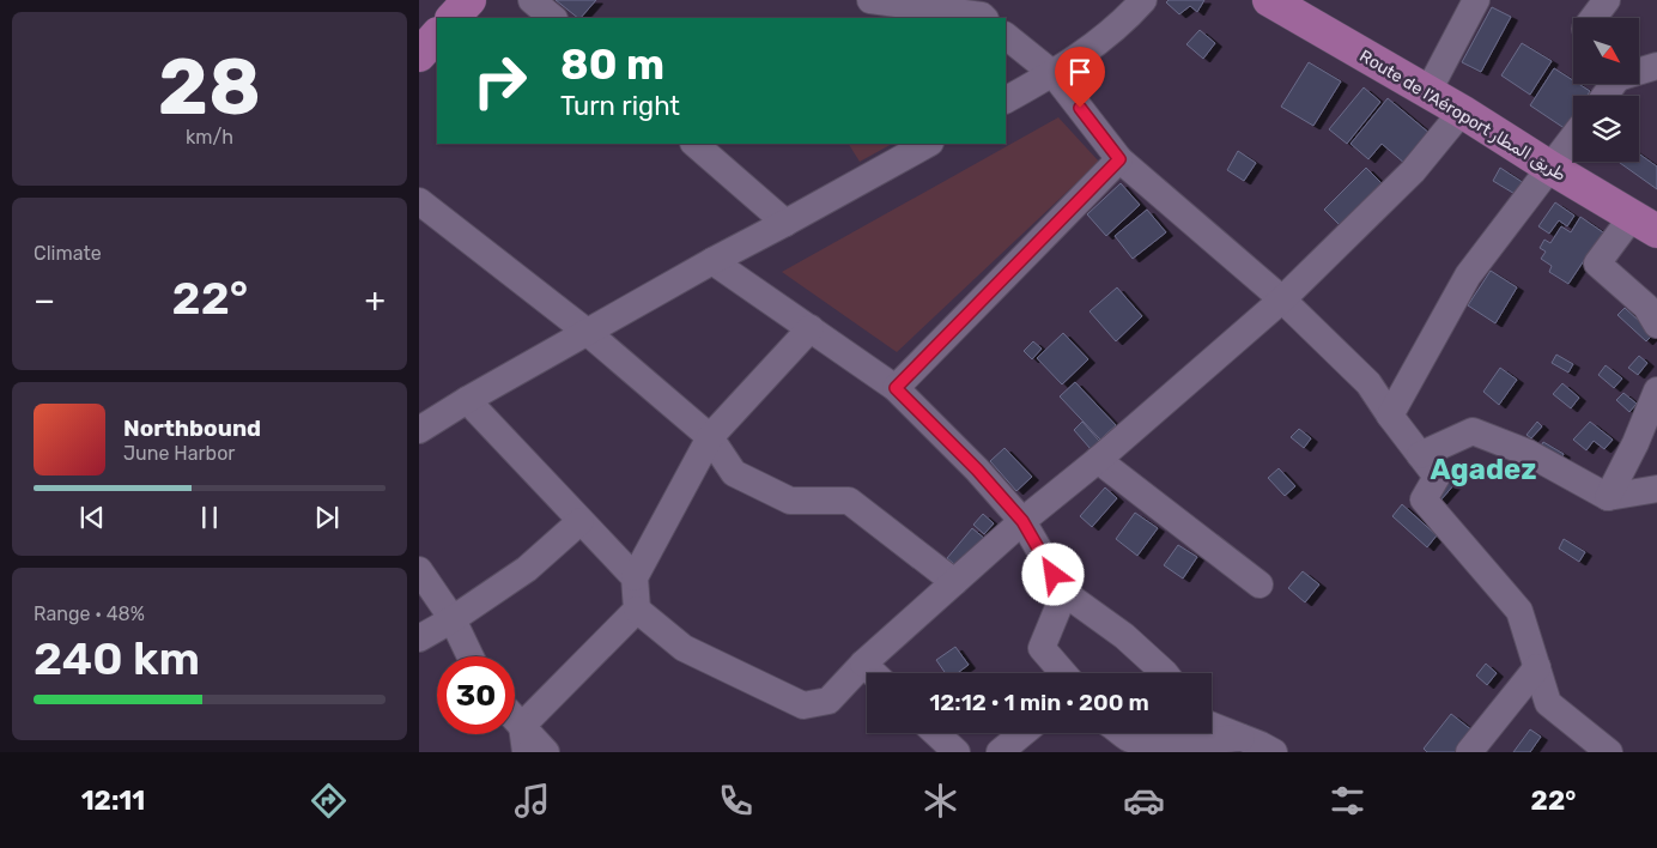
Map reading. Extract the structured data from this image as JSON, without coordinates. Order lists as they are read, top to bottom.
{
  "streets": {
    "main road": ["Route de l'Aéroport طريق المطار"]
  },
  "districts": ["Agadez"],
  "north": "bottom right",
  "page": {
    "tile": [
      ["28", "km/h"],
      "Climate",
      ["Range · 48%", "240 km"]
    ],
    "turn": ["80 m", "Turn right"],
    "heat": ["−", "22°", "+"],
    "song": ["Northbound", "June Harbor"],
    "limit": "30",
    "trip": "12:12 · 1 min · 200 m",
    "tabs": ["12:11", "22°"]
  }
}
